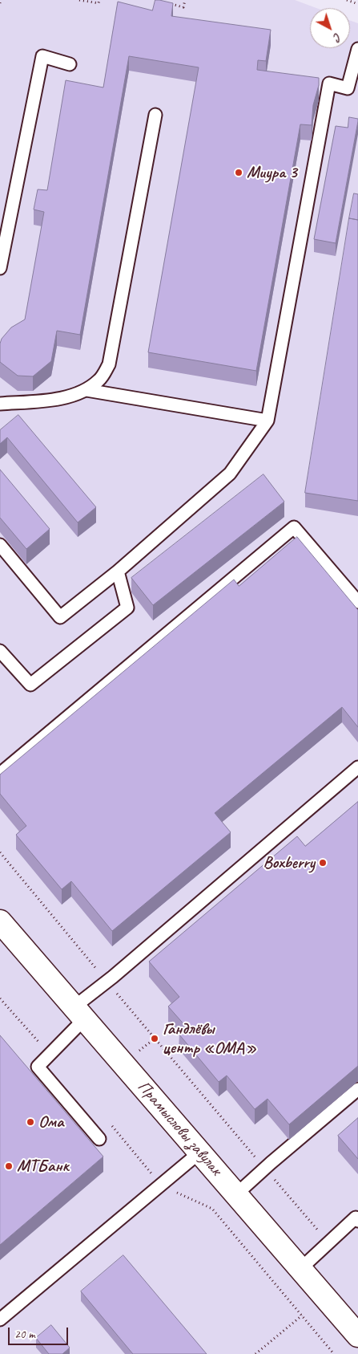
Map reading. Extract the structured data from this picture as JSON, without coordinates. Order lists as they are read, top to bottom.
{
  "streets": {
    "street": ["Прамысловы завулак"]
  },
  "places": [
    "Миура 3",
    "Boxberry",
    "Гандлёвы центр «ОМА»",
    "Ома",
    "МТБанк"
  ],
  "scale_bar": "20 m",
  "north": "bottom right"
}
